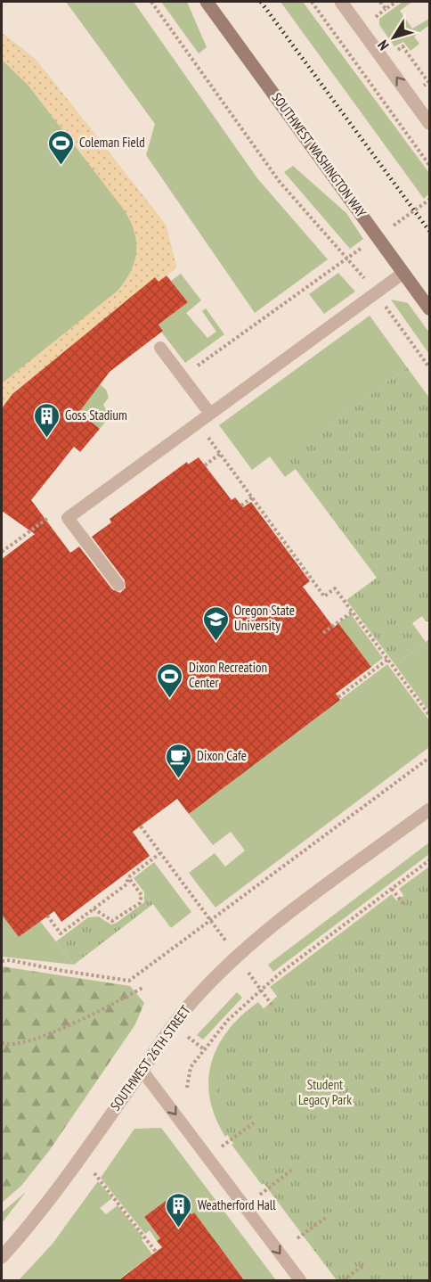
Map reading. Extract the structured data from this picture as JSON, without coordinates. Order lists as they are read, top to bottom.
{
  "streets": {
    "street": ["SOUTHWEST WASHINGTON WAY", "SOUTHWEST 26TH STREET"]
  },
  "parks": ["Student Legacy Park"],
  "places": {
    "sports": ["Coleman Field", "Dixon Recreation Center"],
    "building": ["Goss Stadium", "Weatherford Hall"],
    "school or university": ["Oregon State University"],
    "cafe": ["Dixon Cafe"]
  },
  "north": "bottom left"
}
